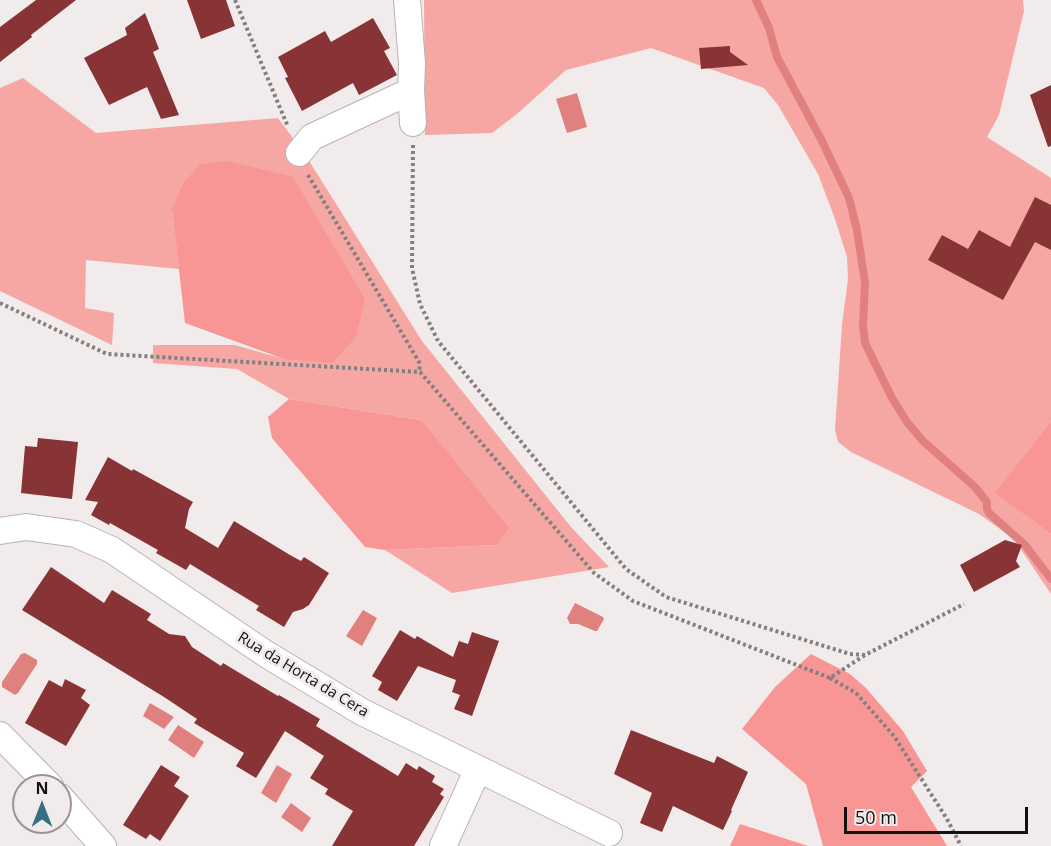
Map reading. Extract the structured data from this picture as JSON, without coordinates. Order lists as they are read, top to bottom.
{
  "streets": {
    "street": ["Rua da Horta da Cera"]
  },
  "scale_bar": "50 m",
  "north": "top"
}
